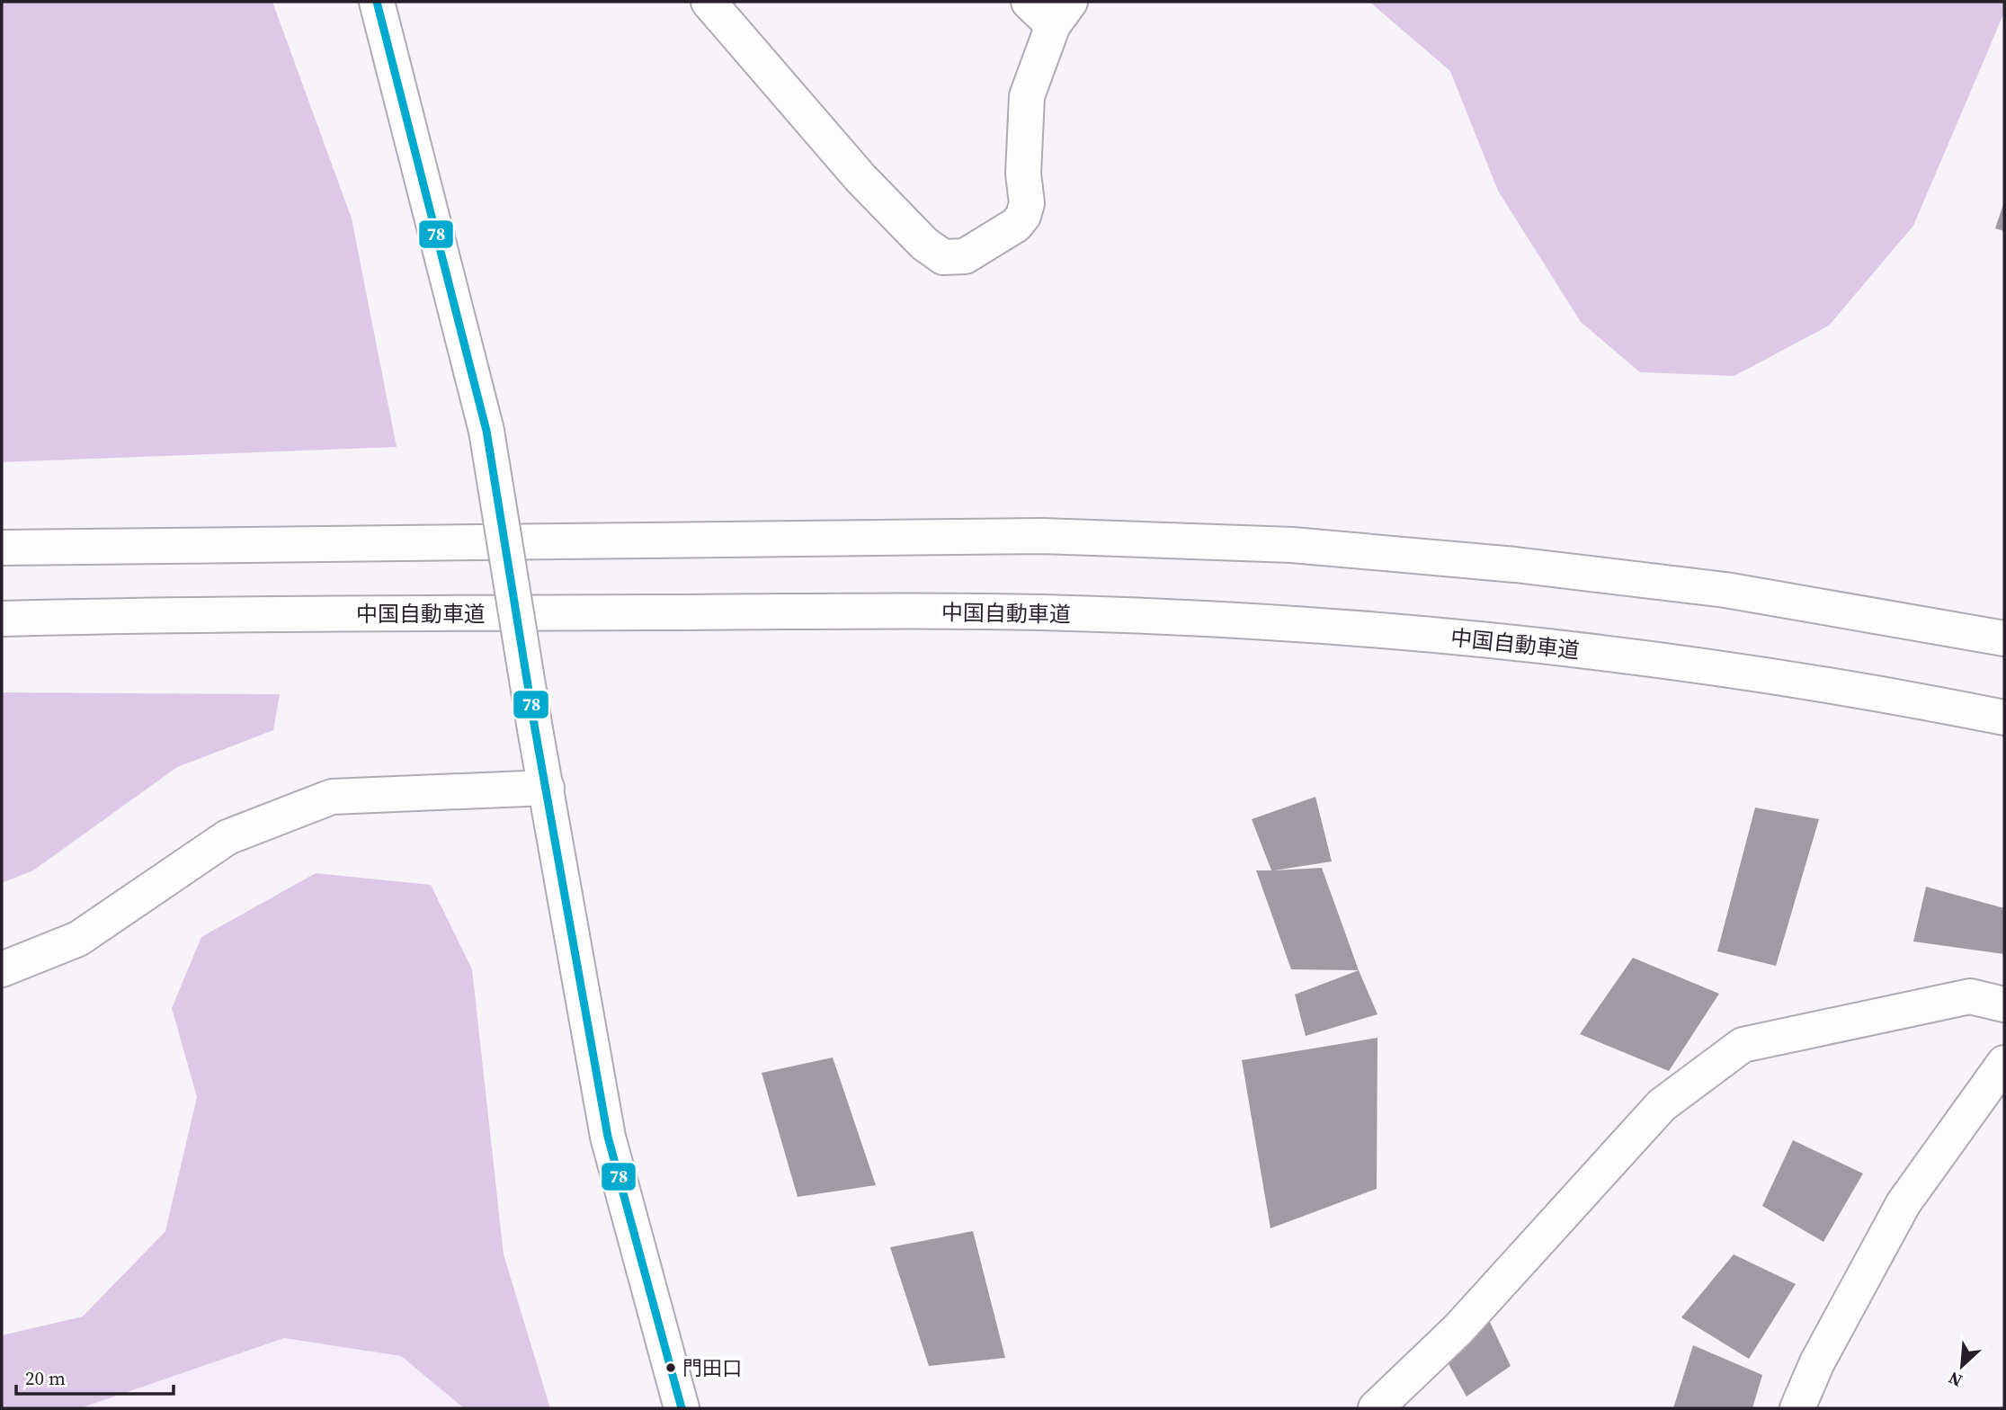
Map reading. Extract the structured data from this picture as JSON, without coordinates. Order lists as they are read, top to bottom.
{
  "streets": {
    "main road": ["中国自動車道"]
  },
  "places": ["門田口"],
  "lines": ["transit line 78"],
  "scale_bar": "20 m",
  "north": "bottom left"
}
